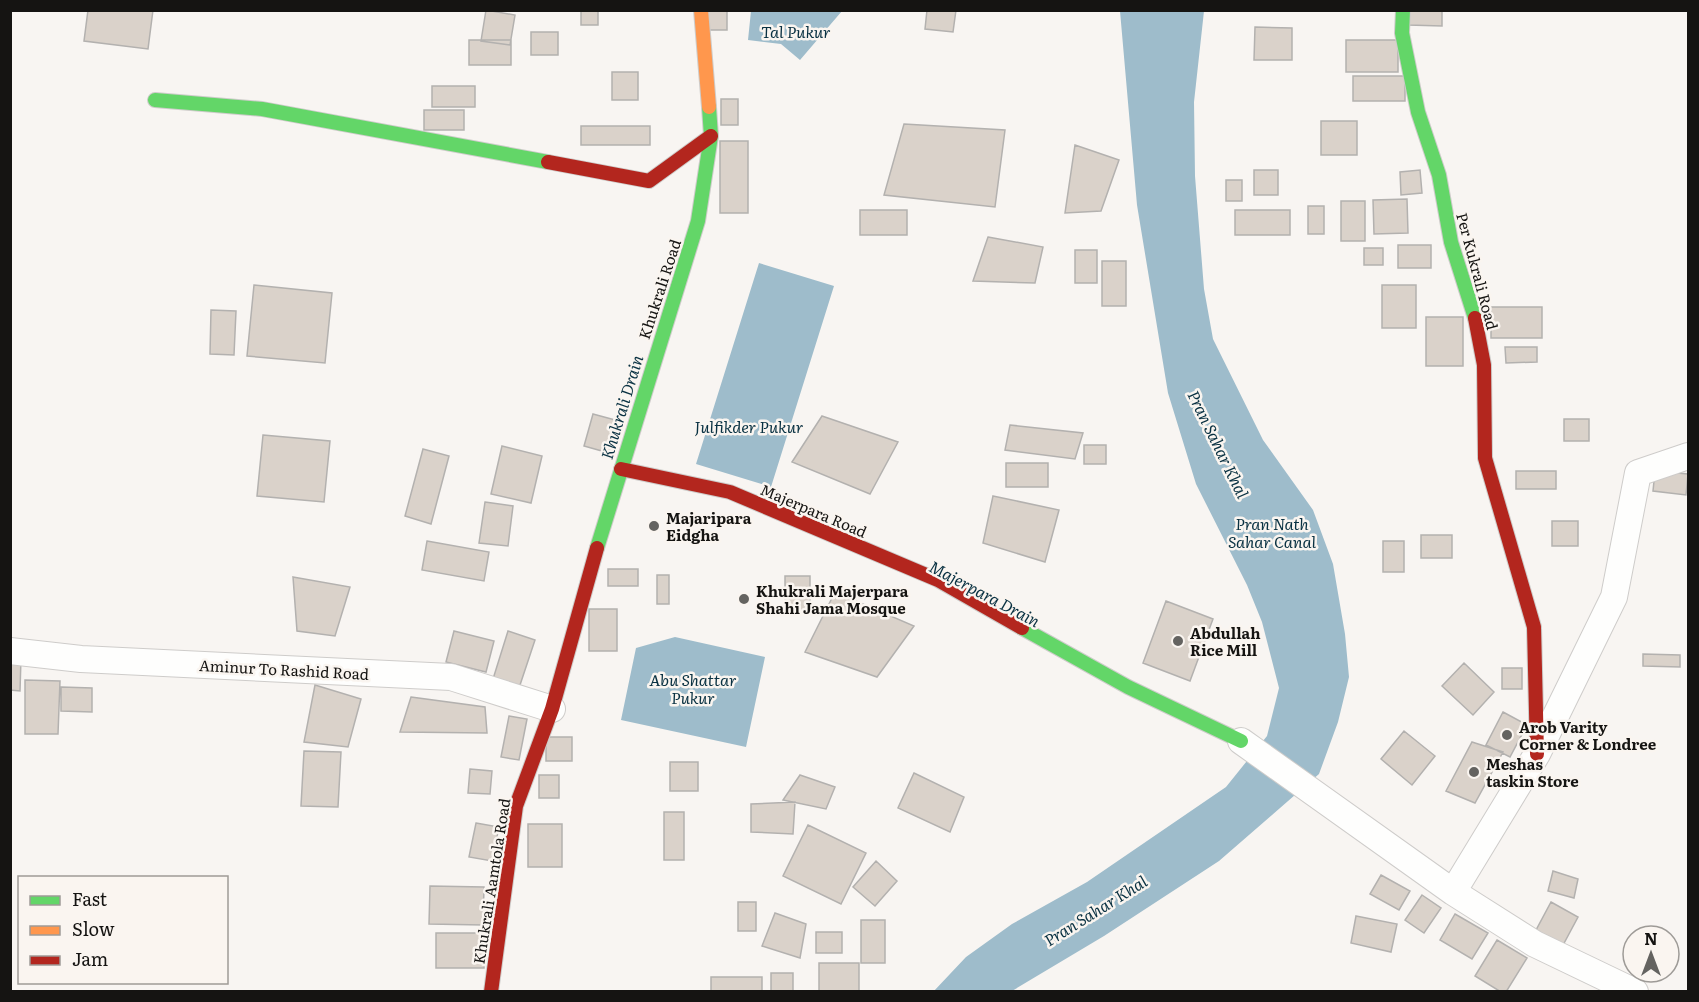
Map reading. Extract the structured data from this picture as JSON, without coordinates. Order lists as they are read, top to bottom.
{
  "streets": {
    "street": [
      "Per Kukrali Road",
      "Khukrali Road",
      "Majerpara Road",
      "Aminur To Rashid Road",
      "Khukrali Aamtola Road"
    ]
  },
  "crossings": [
    ["Khukrali Road", "Majerpara Road"],
    ["Khukrali Road", "Aminur To Rashid Road"],
    ["Khukrali Road", "Khukrali Aamtola Road"],
    ["Aminur To Rashid Road", "Khukrali Aamtola Road"]
  ],
  "water": [
    "Tal Pukur",
    "Khukrali Drain",
    "Julfikder Pukur",
    "Pran Sahar Khal",
    "Pran Nath Sahar Canal",
    "Majerpara Drain",
    "Abu Shattar Pukur"
  ],
  "places": [
    "Majaripara Eidgha",
    "Khukrali Majerpara Shahi Jama Mosque",
    "Abdullah Rice Mill",
    "Arob Varity Corner & Londree",
    "Meshas taskin Store"
  ],
  "legend": ["Fast", "Slow", "Jam"],
  "north": "top"
}
